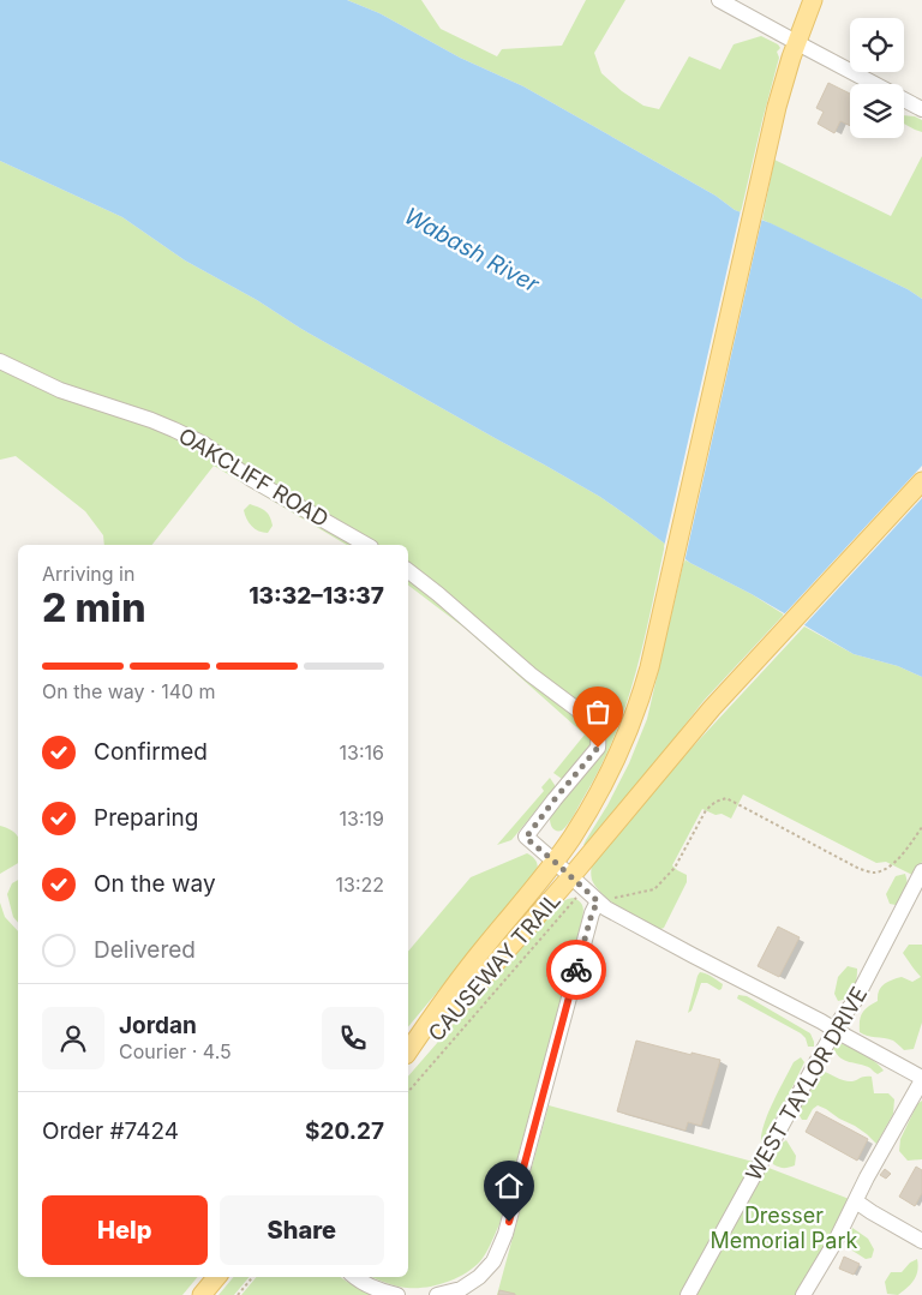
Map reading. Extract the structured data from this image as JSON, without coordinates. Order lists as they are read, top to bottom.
{
  "streets": {
    "street": ["OAKCLIFF ROAD", "WEST TAYLOR DRIVE"],
    "path": ["CAUSEWAY TRAIL"]
  },
  "water": ["Wabash River"],
  "parks": ["Dresser Memorial Park"],
  "page": {
    "heading": ["2 min", "Arriving in", "13:32–13:37"],
    "panel": [
      "Jordan",
      "Courier · 4.5",
      "Order #7424",
      "$20.27"
    ],
    "bar": "On the way · 140 m",
    "list": [
      ["Confirmed", "13:16"],
      ["Preparing", "13:19"],
      ["On the way", "13:22"],
      "Delivered"
    ],
    "buttons": ["Help", "Share"]
  }
}
